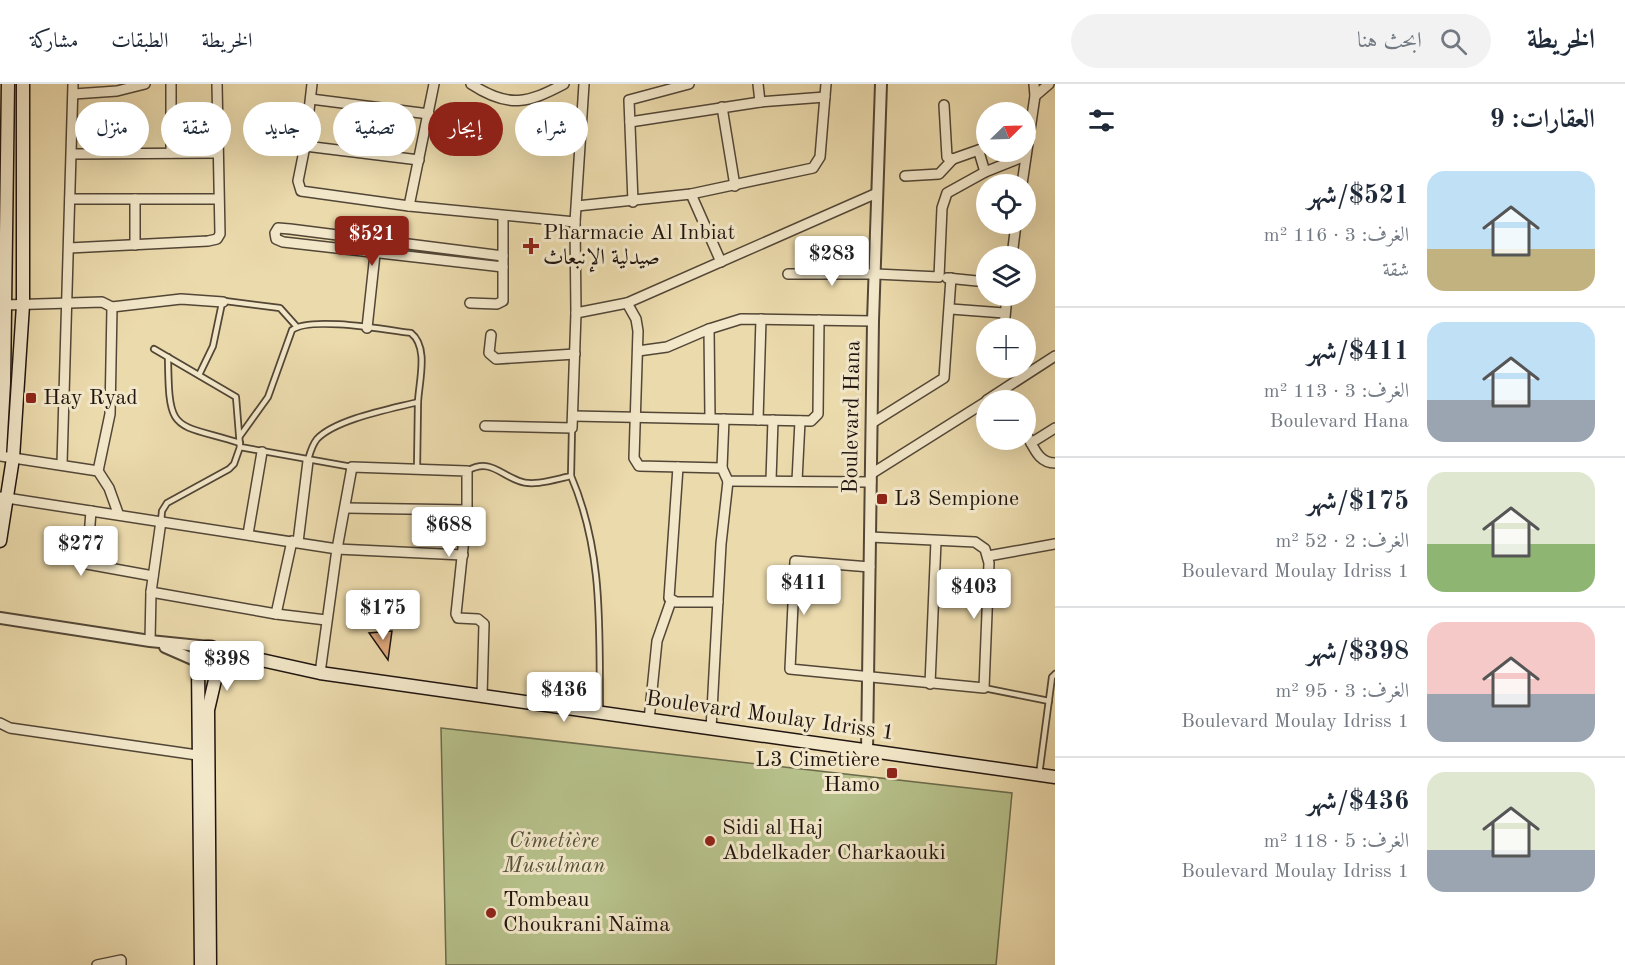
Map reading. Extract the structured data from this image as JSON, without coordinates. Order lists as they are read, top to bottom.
{
  "streets": {
    "main road": ["Boulevard Moulay Idriss 1"],
    "street": ["Boulevard Hana"]
  },
  "crossings": [
    ["Boulevard Hana", "Boulevard Moulay Idriss 1"]
  ],
  "parks": ["Cimetière Musulman"],
  "places": {
    "health": ["Pharmacie Al Inbiat صيدلية الإنبعاث"],
    "transit": ["Hay Ryad", "L3 Sempione", "L3 Cimetière Hamo"],
    "other": ["Sidi al Haj Abdelkader Charkaouki", "Tombeau Choukrani Naïma"]
  },
  "north": "top right",
  "page": {
    "header": "الخريطة",
    "search": "ابحث هنا",
    "nav": ["الخريطة", "الطبقات", "مشاركة"],
    "heading": "العقارات: 9",
    "map_buttons": ["+", "−"],
    "chip": [
      "شراء",
      "إيجار",
      "تصفية",
      "جديد",
      "شقة",
      "منزل"
    ],
    "list": [
      {
        "name": "$521/شهر",
        "note": "الغرف: 3 · 116 m² · شقة"
      },
      {
        "name": "$411/شهر",
        "note": "الغرف: 3 · 113 m² · Boulevard Hana"
      },
      {
        "name": "$175/شهر",
        "note": "الغرف: 2 · 52 m² · Boulevard Moulay Idriss 1"
      },
      {
        "name": "$398/شهر",
        "note": "الغرف: 3 · 95 m² · Boulevard Moulay Idriss 1"
      },
      {
        "name": "$436/شهر",
        "note": "الغرف: 5 · 118 m² · Boulevard Moulay Idriss 1"
      }
    ],
    "price": [
      "$521",
      "$283",
      "$688",
      "$277",
      "$411",
      "$403",
      "$175",
      "$398",
      "$436"
    ]
  }
}
